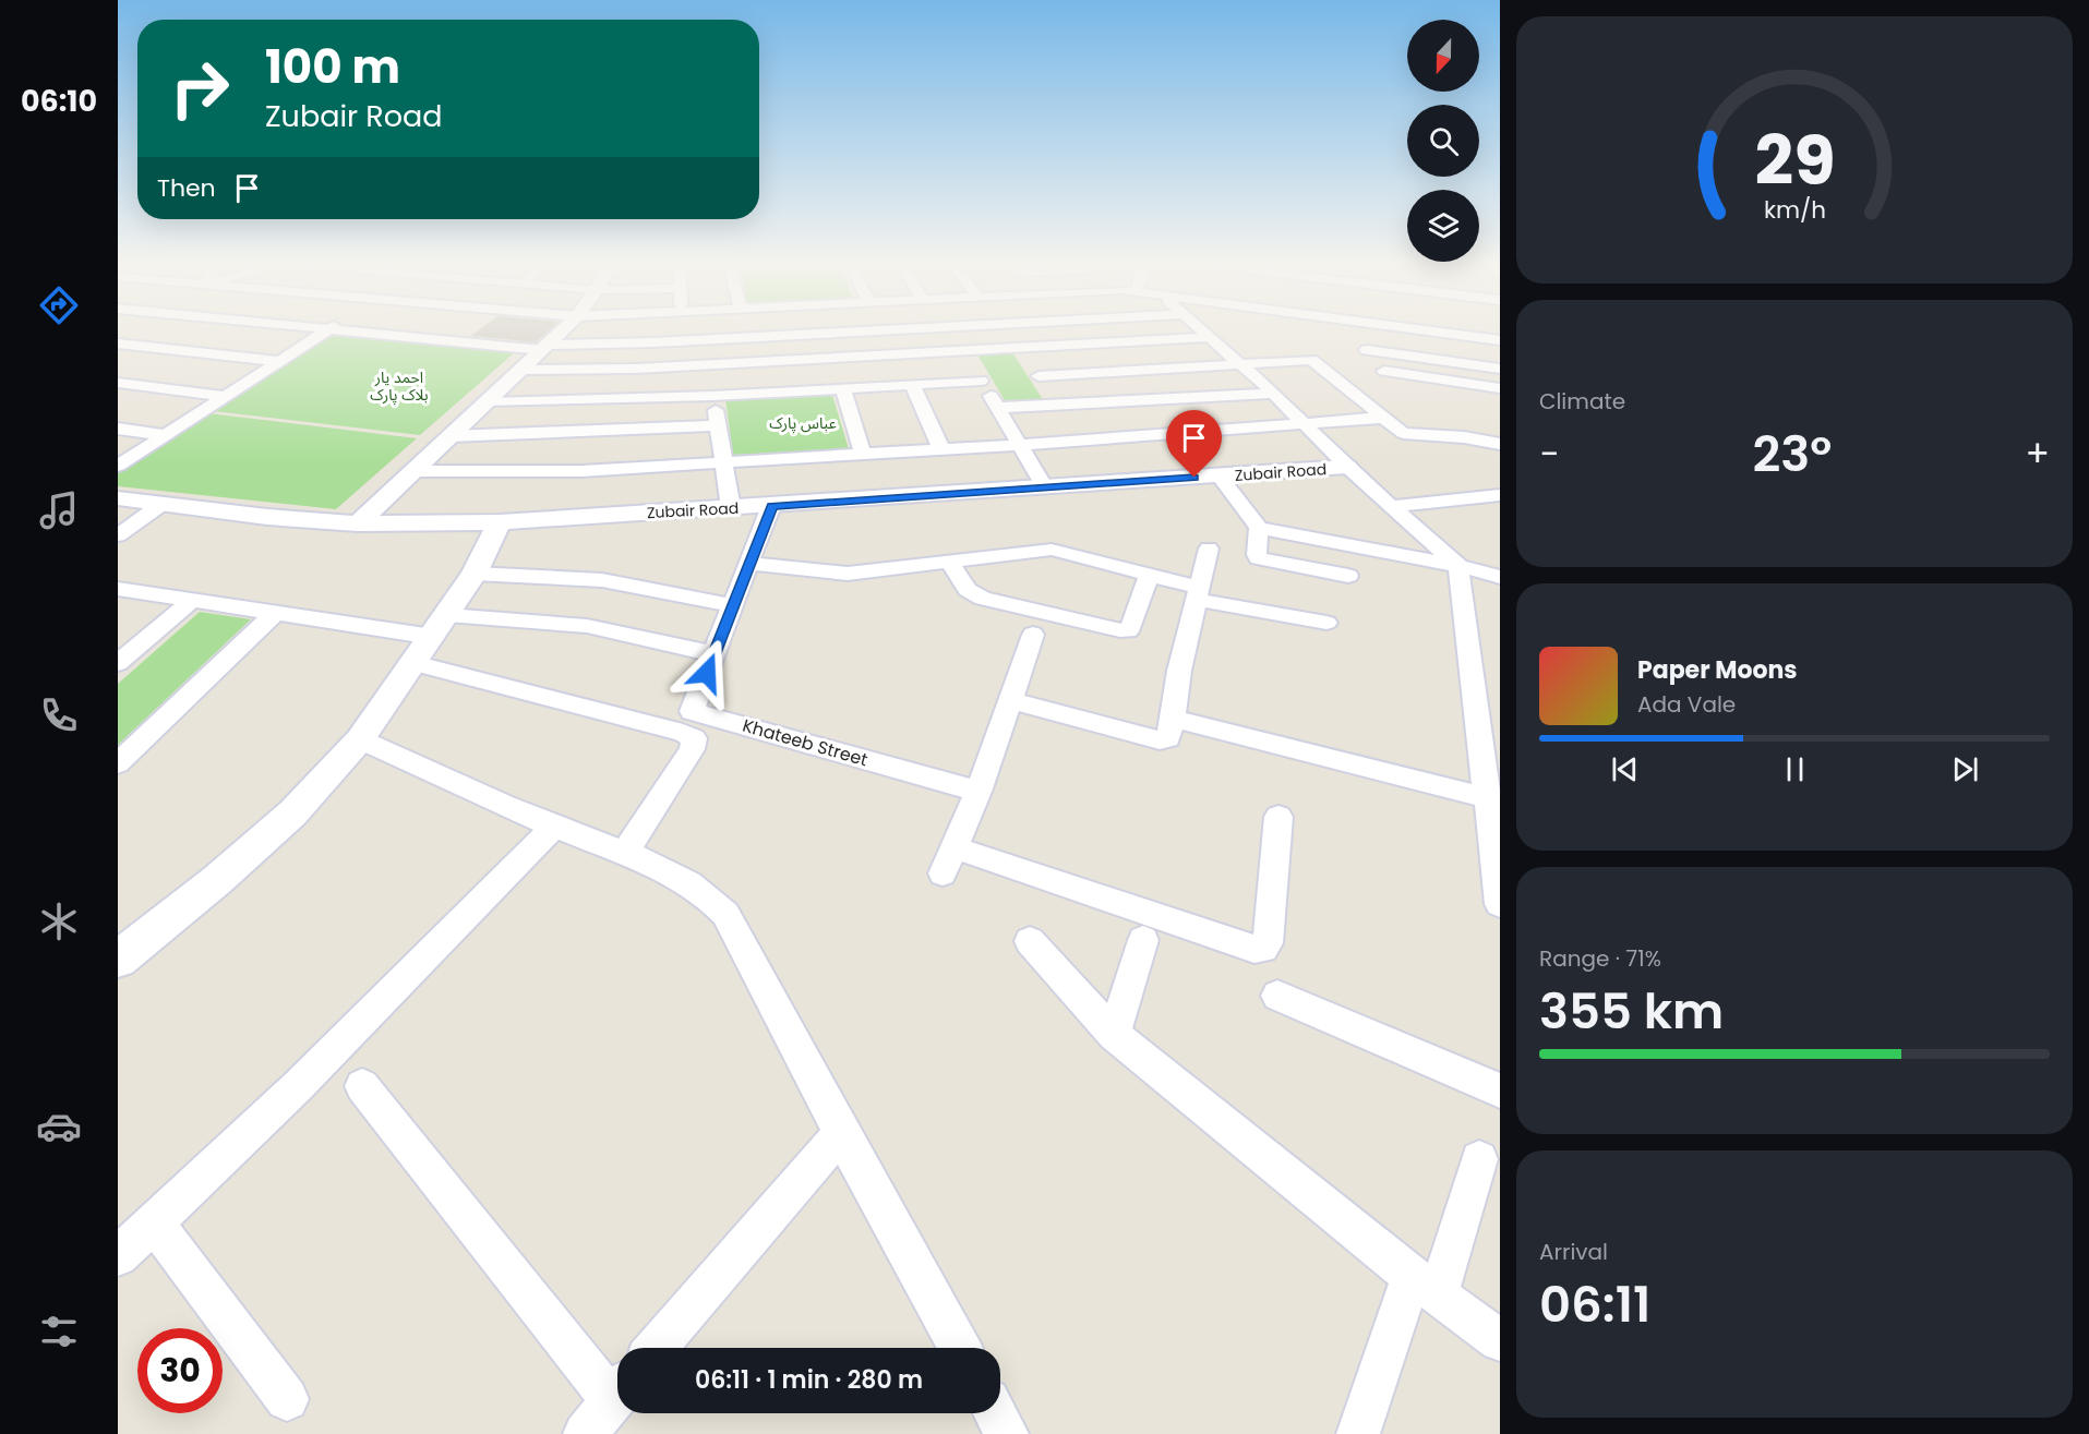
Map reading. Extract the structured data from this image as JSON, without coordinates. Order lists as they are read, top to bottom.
{
  "streets": {
    "street": ["Zubair Road", "Khateeb Street"]
  },
  "parks": ["احمد یار بلاک پارک", "عباس پارک"],
  "north": "bottom",
  "page": {
    "tabs": "06:10",
    "turn": ["100 m", "Zubair Road"],
    "then": "Then",
    "tile": [
      "Climate",
      ["Range · 71%", "355 km"],
      ["Arrival", "06:11"]
    ],
    "heat": ["−", "23°", "+"],
    "song": ["Paper Moons", "Ada Vale"],
    "limit": "30",
    "trip": "06:11 · 1 min · 280 m",
    "gauge": ["29", "km/h"]
  }
}
